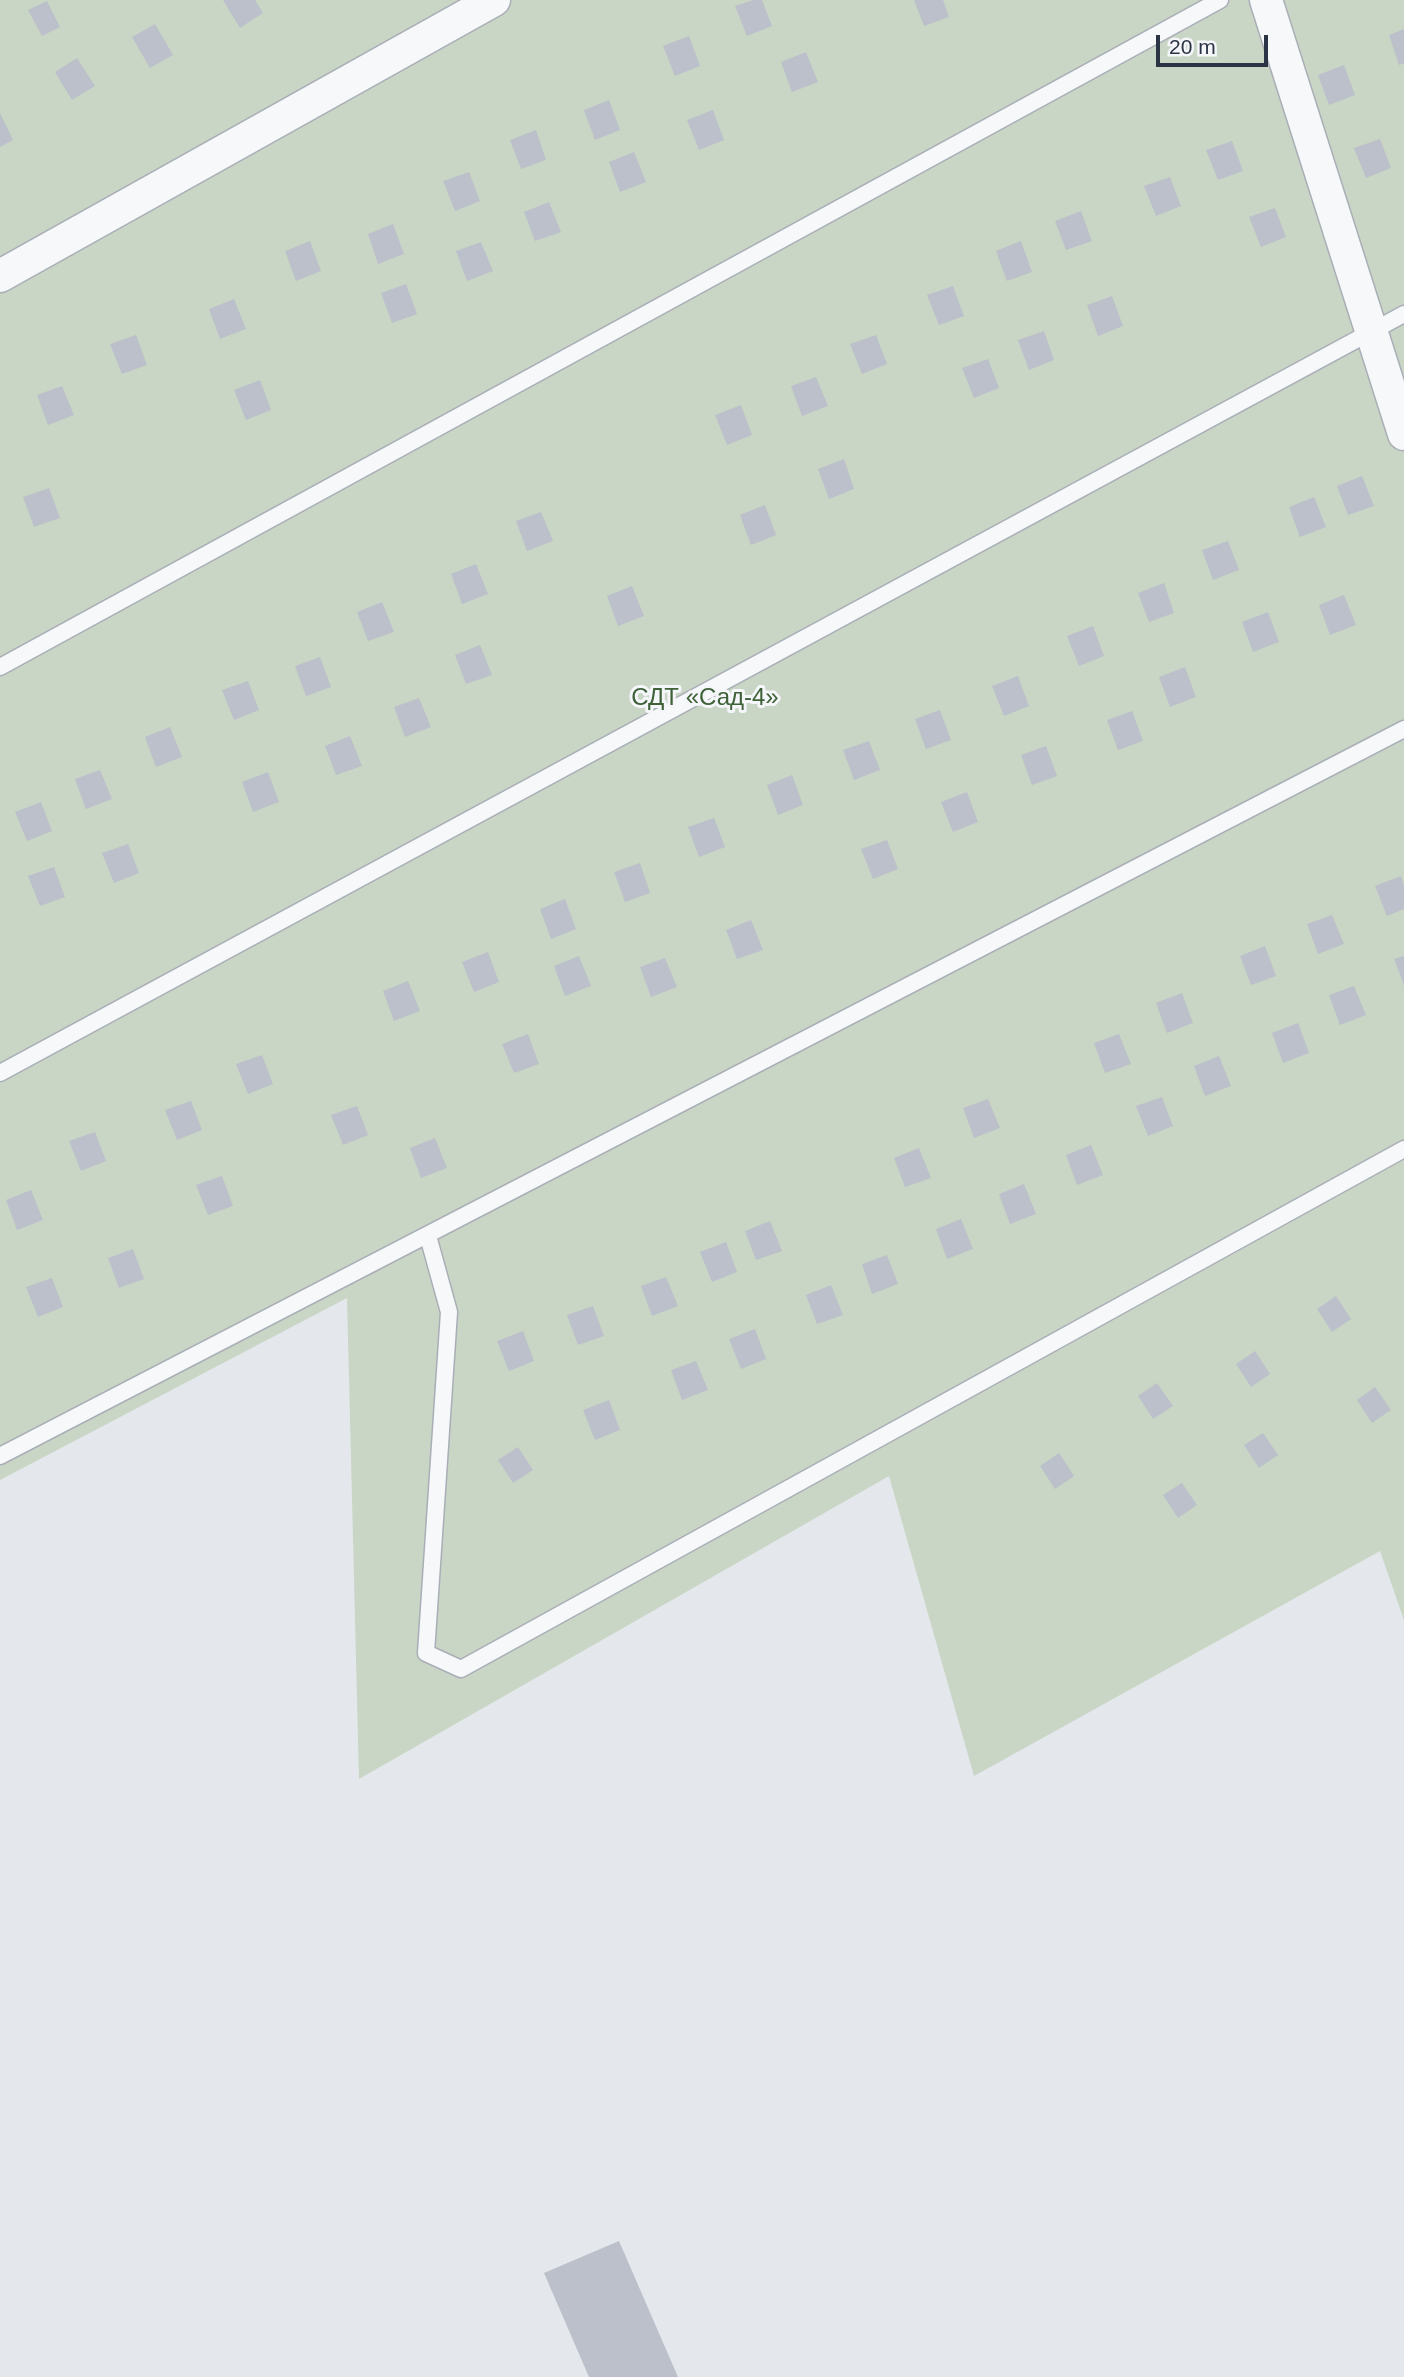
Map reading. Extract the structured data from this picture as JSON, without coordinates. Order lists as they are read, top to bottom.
{
  "parks": ["СДТ «Сад-4»"],
  "scale_bar": "20 m"
}
